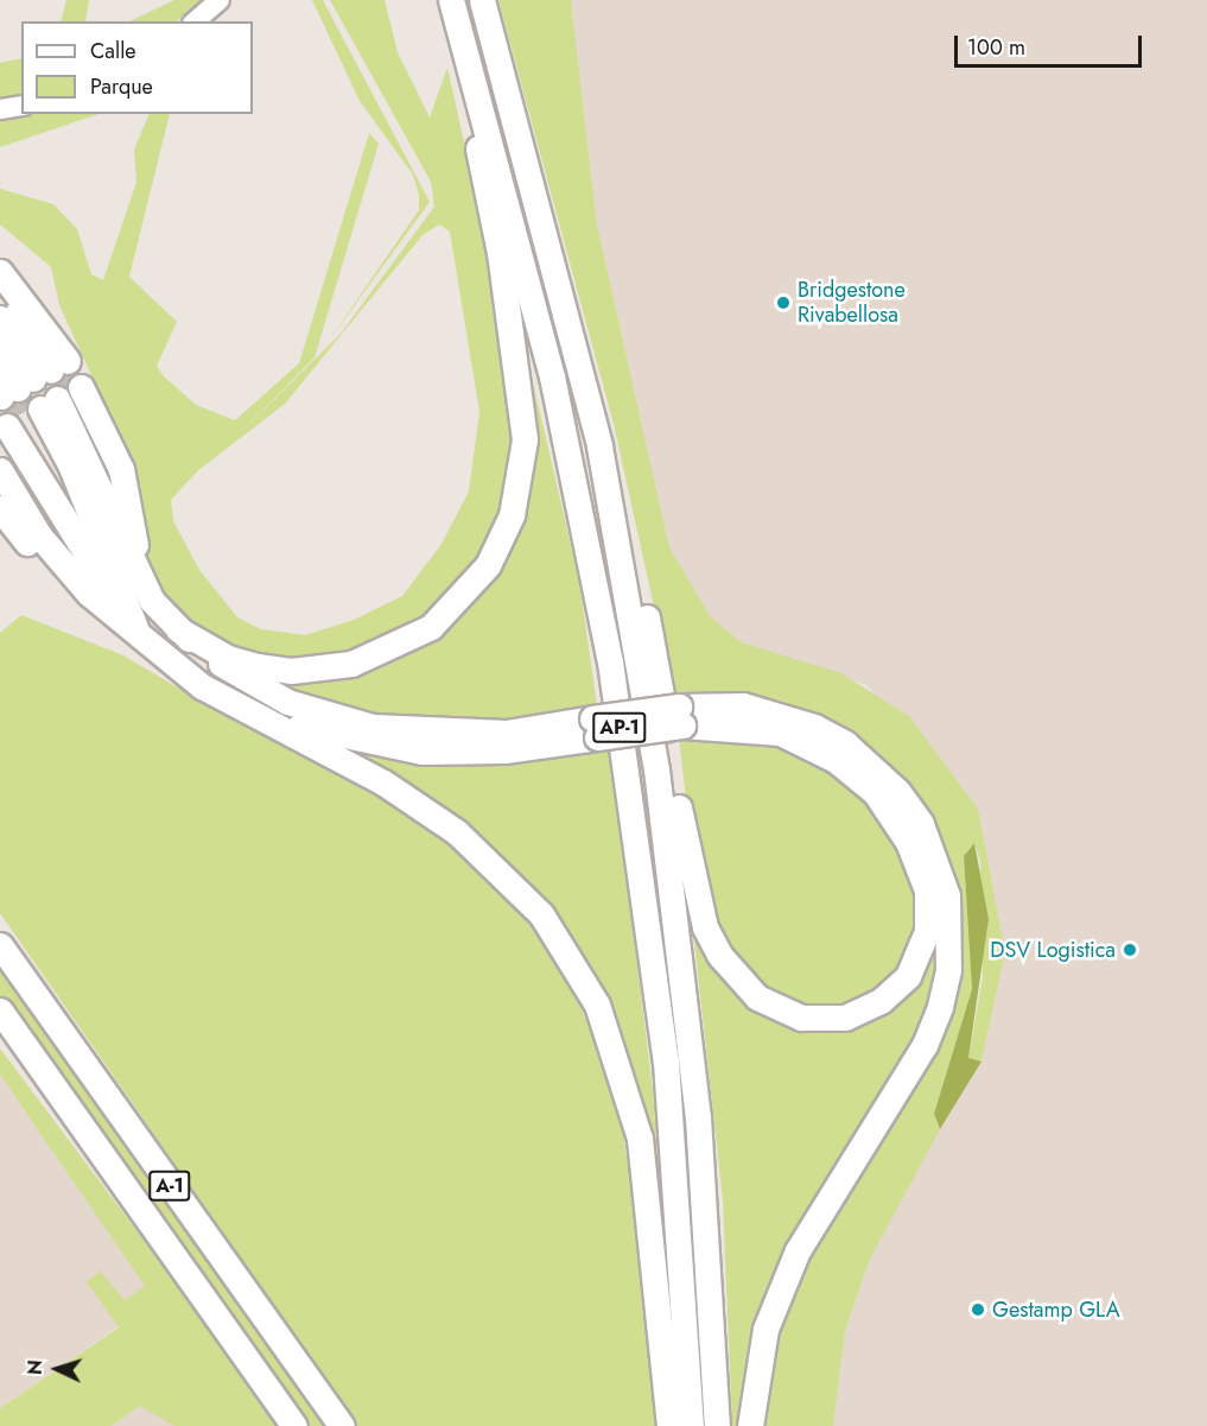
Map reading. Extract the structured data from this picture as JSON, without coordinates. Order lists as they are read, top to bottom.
{
  "streets": {
    "highway": ["AP-1", "A-1"]
  },
  "places": ["Bridgestone Rivabellosa", "DSV Logistica", "Gestamp GLA"],
  "legend": ["Calle", "Parque"],
  "scale_bar": "100 m",
  "north": "left"
}
